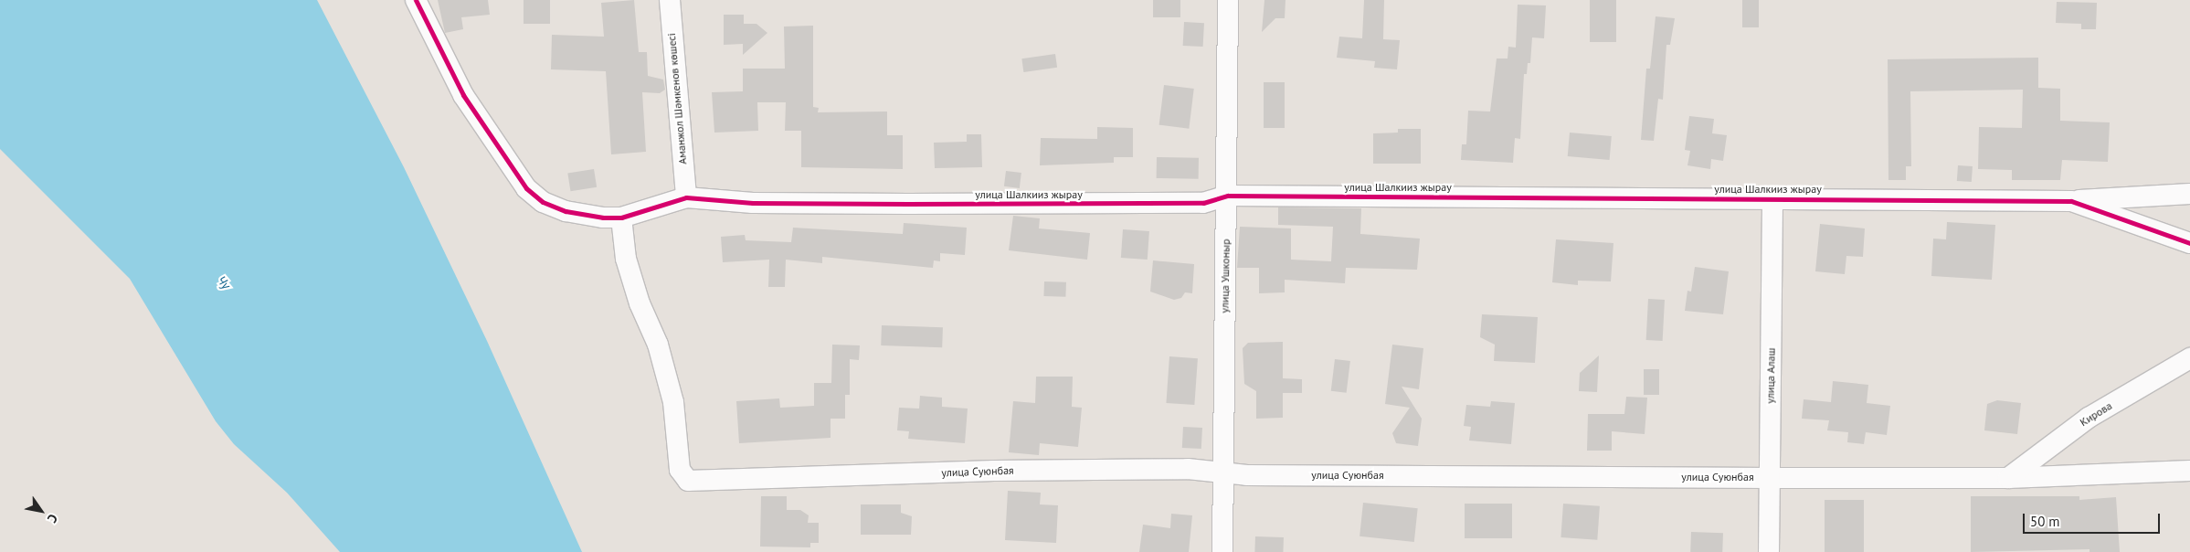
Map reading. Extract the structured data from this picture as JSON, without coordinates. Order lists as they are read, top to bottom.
{
  "streets": {
    "street": [
      "Аманжол Шәмкенов көшесі",
      "улица Шалкииз жырау",
      "улица Ушконыр",
      "улица Алаш",
      "Кирова",
      "улица Суюнбая"
    ]
  },
  "crossings": [
    ["Аманжол Шәмкенов көшесі", "улица Шалкииз жырау"],
    ["улица Шалкииз жырау", "улица Ушконыр"],
    ["улица Шалкииз жырау", "улица Алаш"],
    ["улица Шалкииз жырау", "улица Суюнбая"],
    ["улица Ушконыр", "улица Суюнбая"],
    ["улица Алаш", "улица Суюнбая"],
    ["Кирова", "улица Суюнбая"]
  ],
  "water": ["Чу"],
  "scale_bar": "50 m",
  "north": "bottom right"
}
